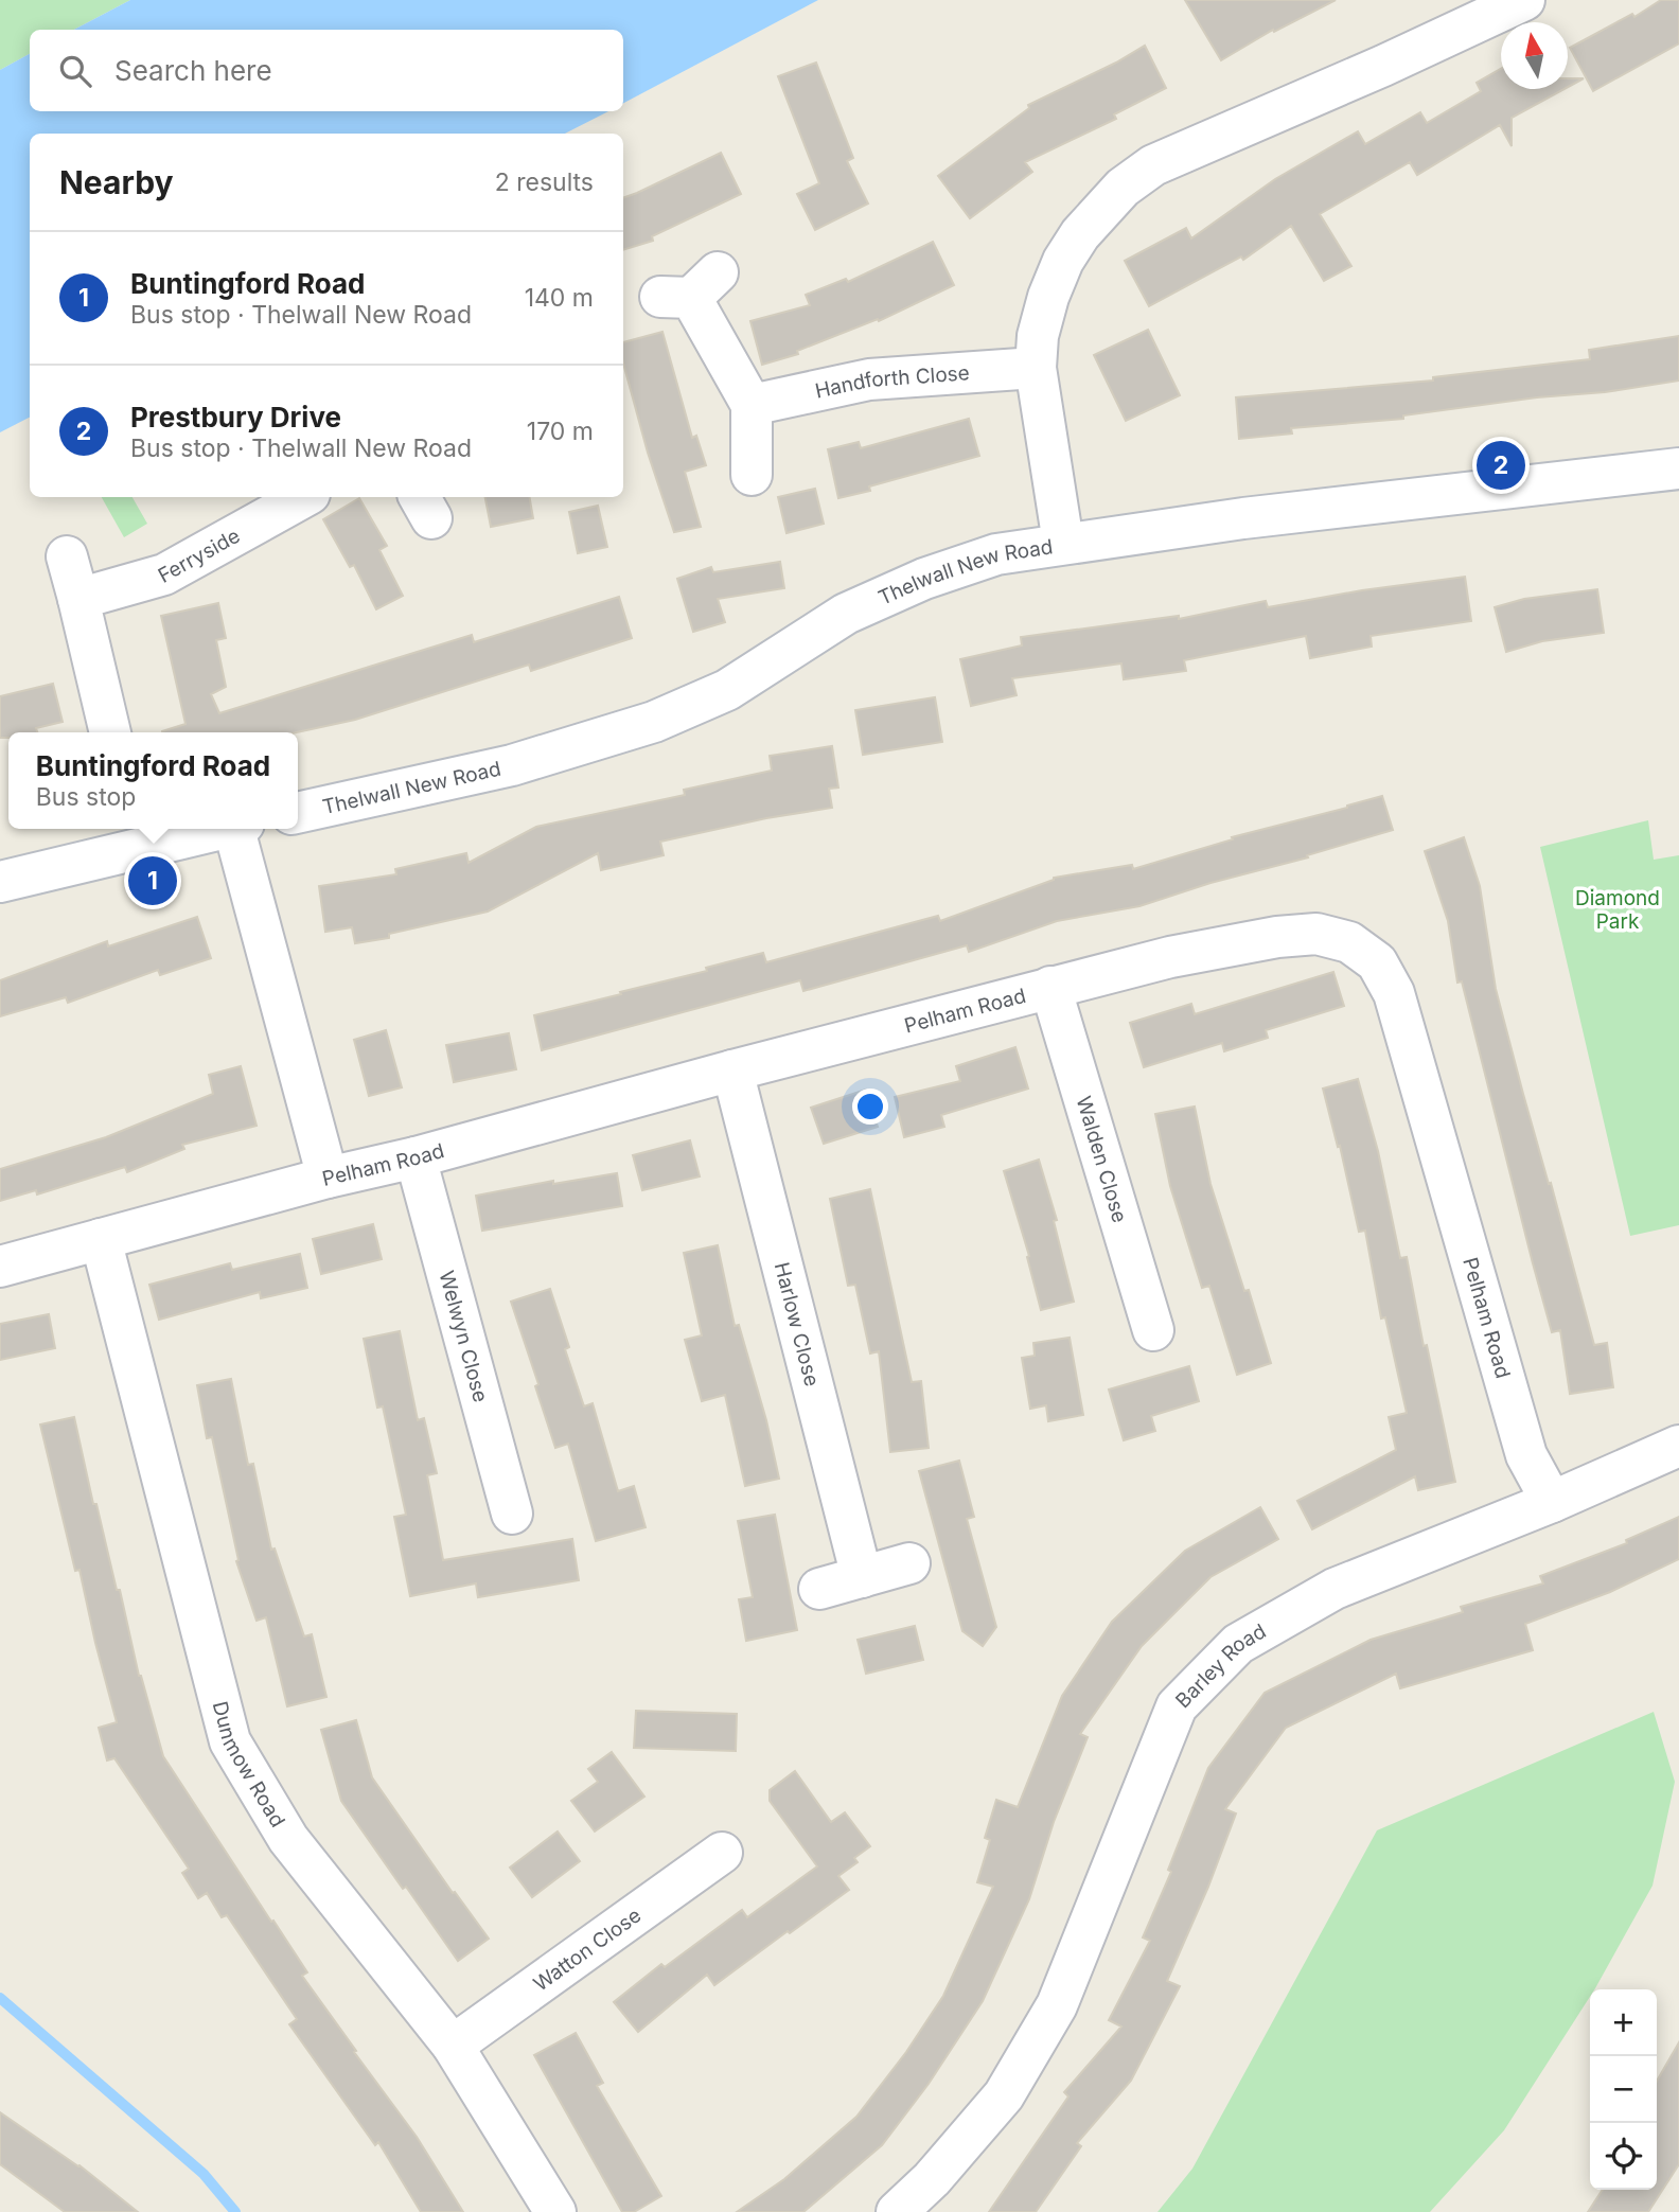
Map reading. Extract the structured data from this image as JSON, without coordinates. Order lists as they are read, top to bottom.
{
  "streets": {
    "street": [
      "Handforth Close",
      "Ferryside",
      "Thelwall New Road",
      "Pelham Road",
      "Walden Close",
      "Harlow Close",
      "Welwyn Close",
      "Barley Road",
      "Dunmow Road",
      "Watton Close"
    ]
  },
  "crossings": [
    ["Pelham Road", "Walden Close"],
    ["Pelham Road", "Harlow Close"],
    ["Pelham Road", "Welwyn Close"],
    ["Pelham Road", "Barley Road"],
    ["Pelham Road", "Dunmow Road"],
    ["Dunmow Road", "Watton Close"]
  ],
  "parks": ["Diamond Park"],
  "north": "top",
  "page": {
    "search": "Search here",
    "heading": ["Nearby", "2 results"],
    "list": [
      {
        "mark": "1",
        "name": "Buntingford Road",
        "note": "Bus stop · Thelwall New Road",
        "value": "140 m"
      },
      {
        "mark": "2",
        "name": "Prestbury Drive",
        "note": "Bus stop · Thelwall New Road",
        "value": "170 m"
      }
    ],
    "pins": ["2", "1"],
    "popup": ["Buntingford Road", "Bus stop"],
    "map_buttons": ["+", "−"]
  }
}
